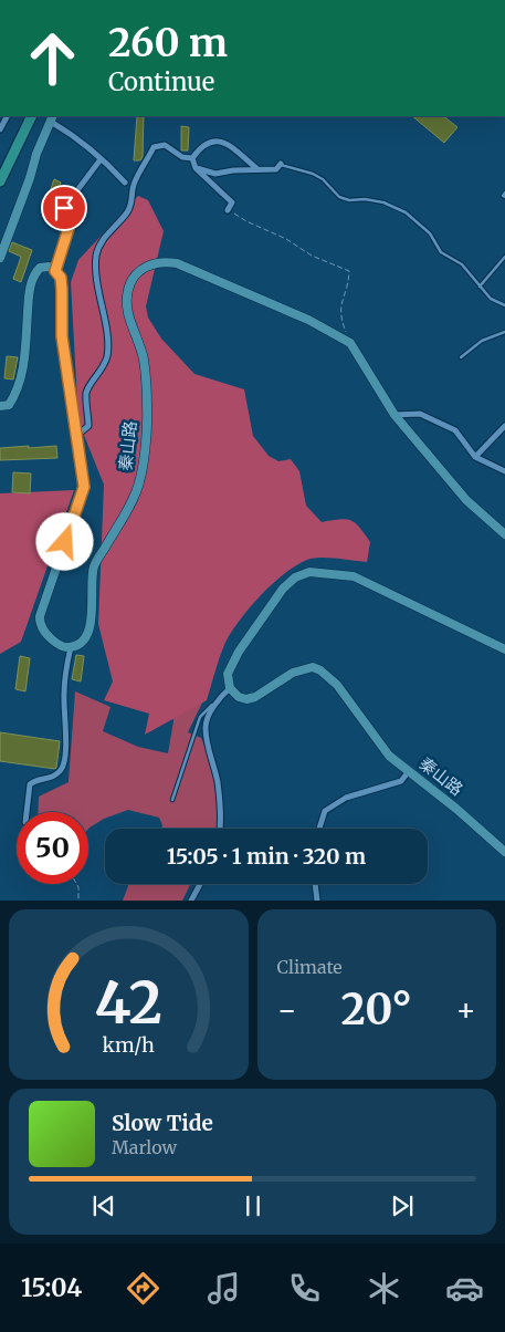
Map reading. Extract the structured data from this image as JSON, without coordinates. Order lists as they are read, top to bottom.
{
  "streets": {
    "main road": ["秦山路"]
  },
  "page": {
    "turn": ["260 m", "Continue"],
    "limit": "50",
    "trip": "15:05 · 1 min · 320 m",
    "tile": "Climate",
    "heat": ["−", "20°", "+"],
    "song": ["Slow Tide", "Marlow"],
    "tabs": "15:04",
    "gauge": ["42", "km/h"]
  }
}
